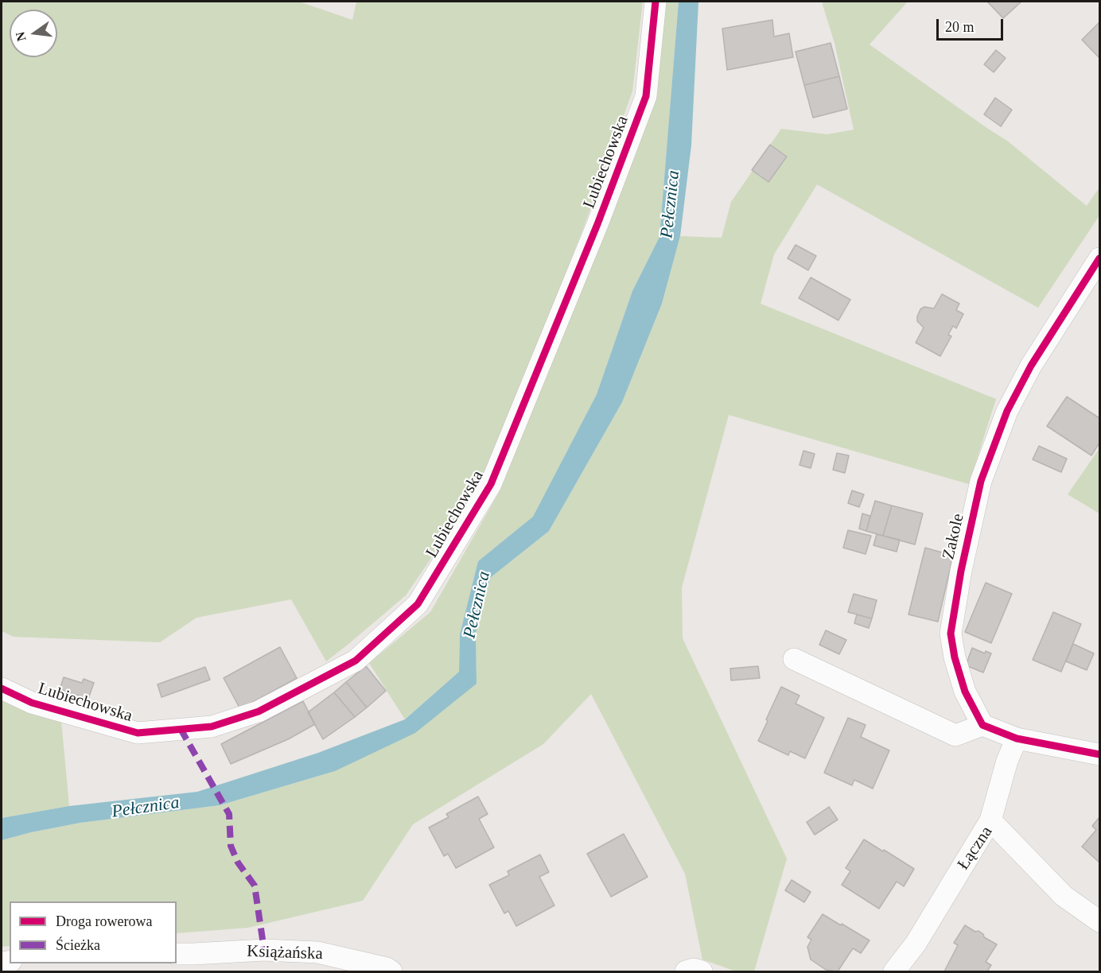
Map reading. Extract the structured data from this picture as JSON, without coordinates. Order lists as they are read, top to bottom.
{
  "streets": {
    "street": [
      "Lubiechowska",
      "Zakole",
      "Łączna",
      "Książańska"
    ]
  },
  "water": ["Pełcznica"],
  "legend": ["Droga rowerowa", "Ścieżka"],
  "scale_bar": "20 m",
  "north": "left"
}
